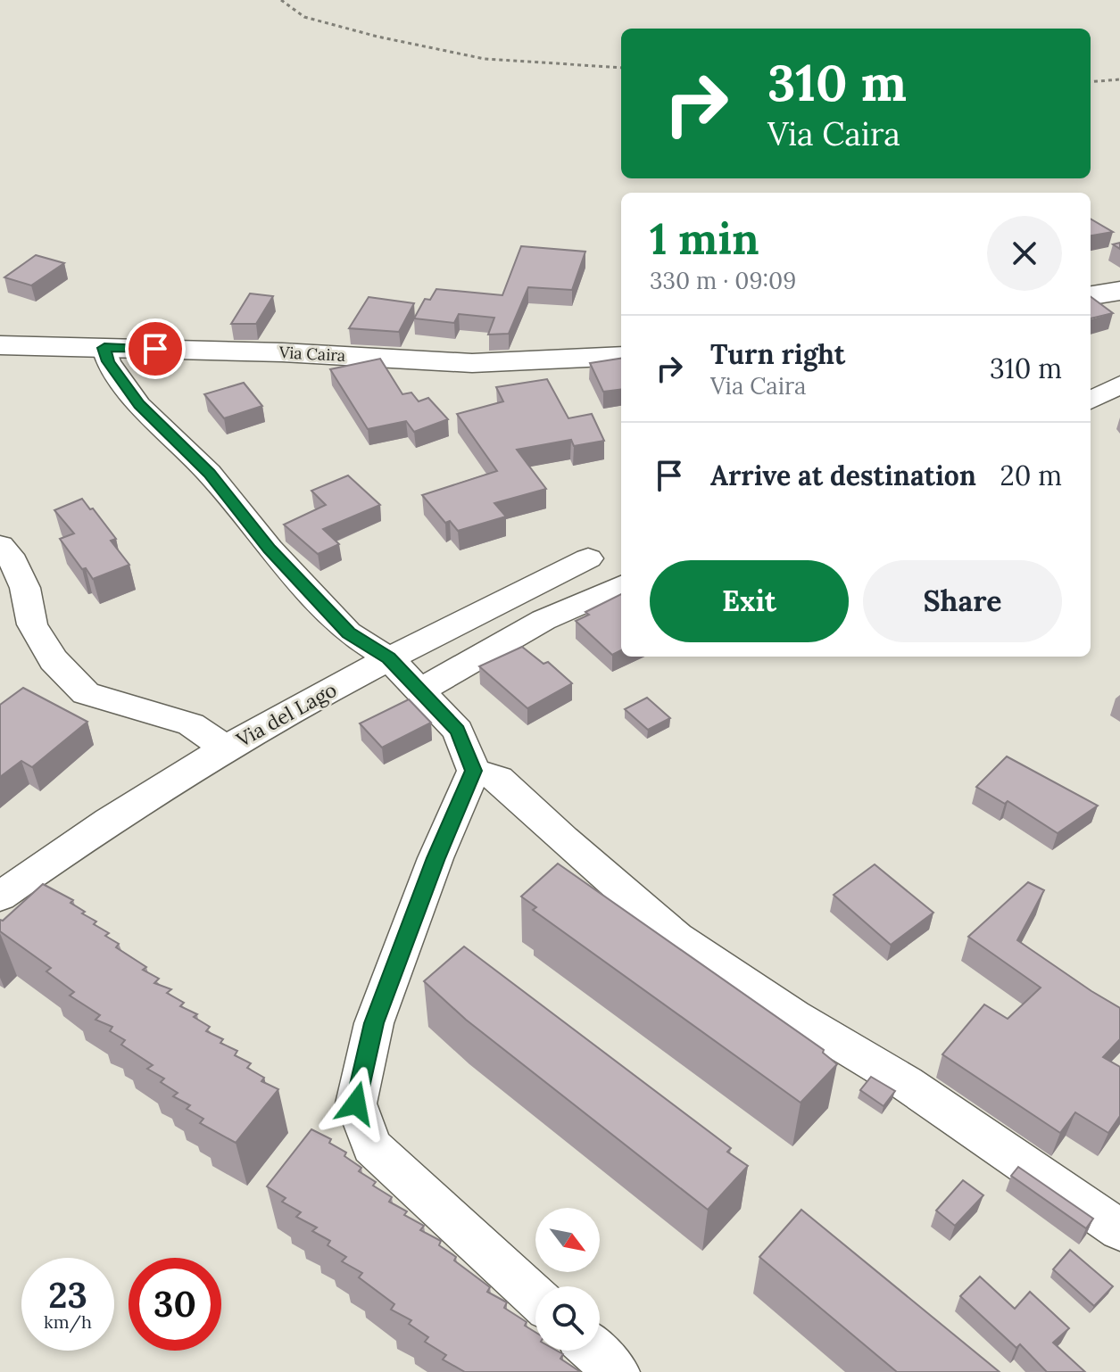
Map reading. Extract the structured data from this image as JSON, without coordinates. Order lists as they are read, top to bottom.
{
  "streets": {
    "street": ["Via Caira", "Via del Lago"]
  },
  "north": "bottom right",
  "page": {
    "turn": ["310 m", "Via Caira"],
    "heading": ["1 min", "330 m · 09:09"],
    "list": [
      {
        "name": "Turn right",
        "note": "Via Caira",
        "value": "310 m"
      },
      {
        "name": "Arrive at destination",
        "value": "20 m"
      }
    ],
    "buttons": ["Exit", "Share"],
    "speed": "23 km/h",
    "limit": "30"
  }
}
